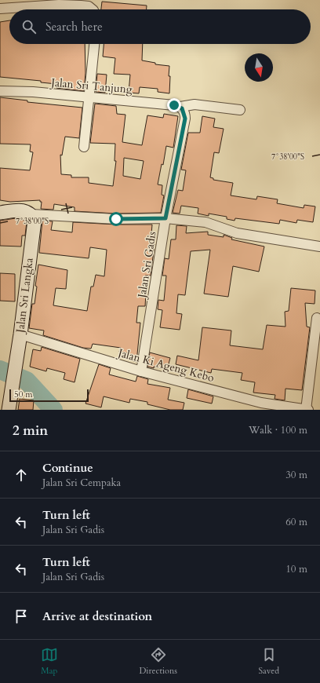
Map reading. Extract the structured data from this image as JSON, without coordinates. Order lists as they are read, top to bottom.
{
  "streets": {
    "street": [
      "Jalan Sri Tanjung",
      "Jalan Sri Gadis",
      "Jalan Sri Langka",
      "Jalan Ki Ageng Kebo"
    ]
  },
  "crossings": [
    ["Jalan Sri Tanjung", "Jalan Sri Gadis"],
    ["Jalan Sri Gadis", "Jalan Ki Ageng Kebo"],
    ["Jalan Sri Langka", "Jalan Ki Ageng Kebo"]
  ],
  "scale_bar": "50 m",
  "north": "bottom",
  "page": {
    "search": "Search here",
    "scale": "50 m",
    "heading": ["2 min", "Walk · 100 m"],
    "list": [
      ["Continue", "Jalan Sri Cempaka", "30 m"],
      ["Turn left", "Jalan Sri Gadis", "60 m"],
      ["Turn left", "Jalan Sri Gadis", "10 m"],
      "Arrive at destination"
    ],
    "nav": ["Map", "Directions", "Saved"]
  },
  "coordinates": ["7°38'00\"S"]
}
